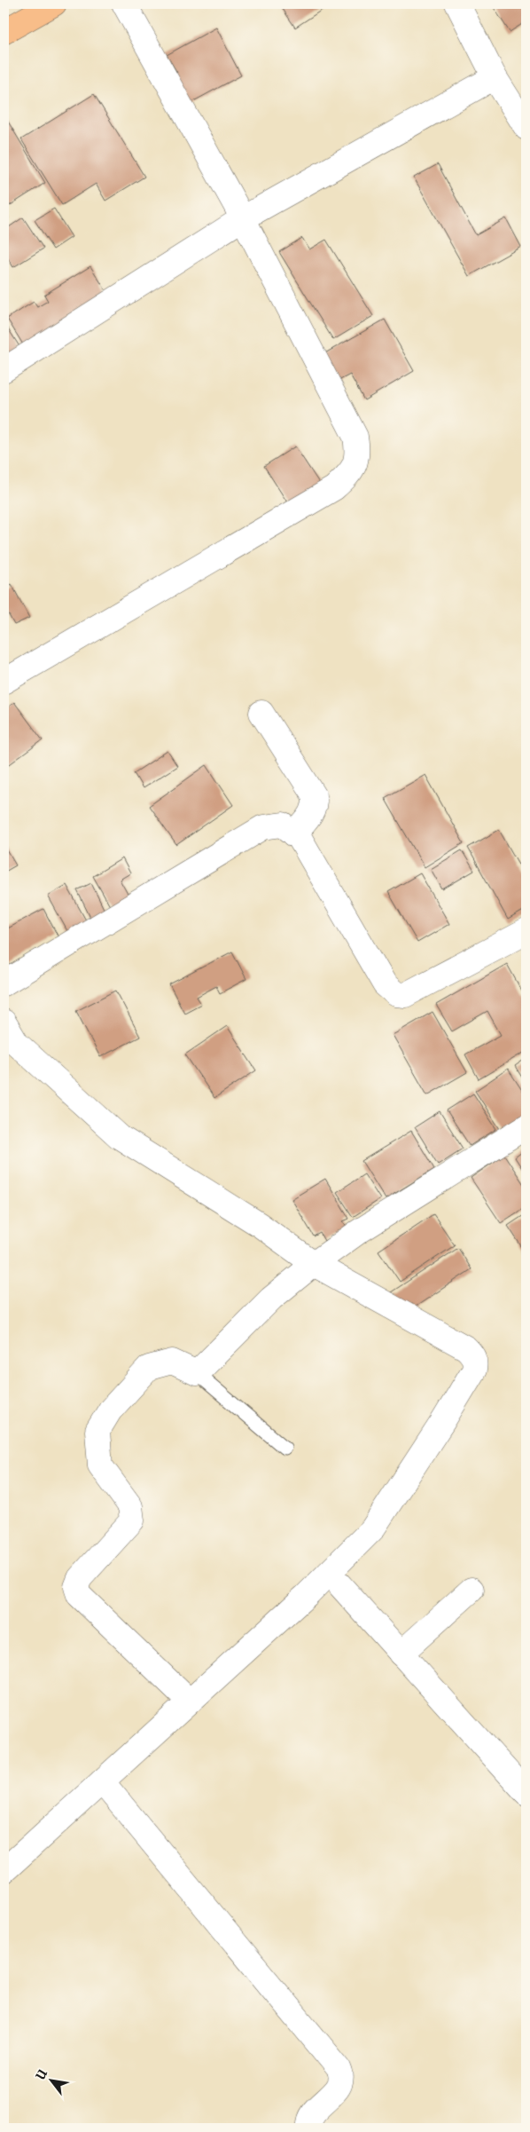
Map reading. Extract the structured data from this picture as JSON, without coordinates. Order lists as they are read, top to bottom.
{
  "north": "top left"
}
